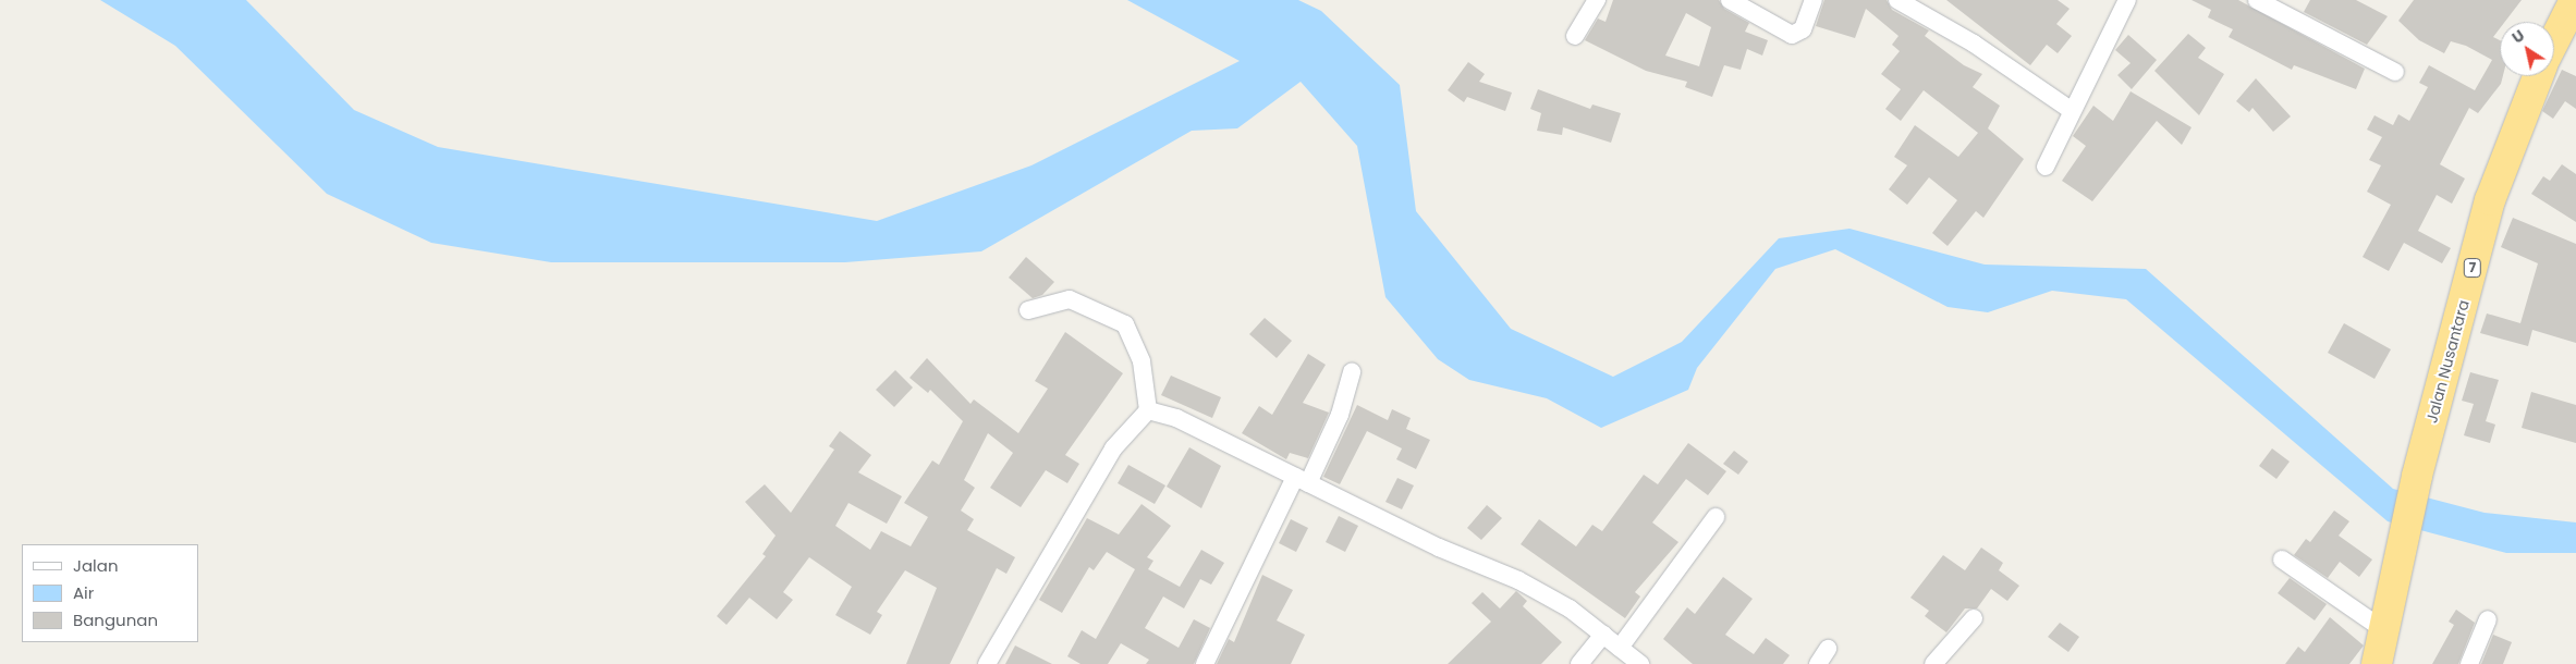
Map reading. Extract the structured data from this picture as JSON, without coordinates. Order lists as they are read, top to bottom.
{
  "streets": {
    "highway": ["7", "Jalan Nusantara"]
  },
  "legend": ["Jalan", "Air", "Bangunan"],
  "north": "top left"
}
